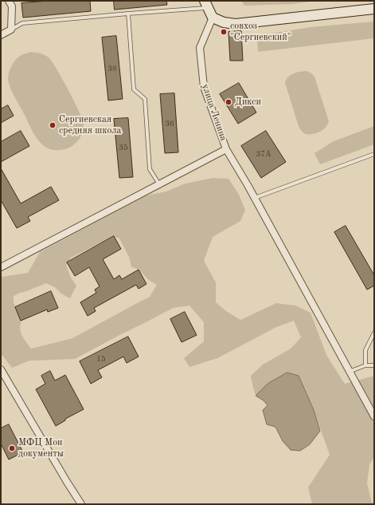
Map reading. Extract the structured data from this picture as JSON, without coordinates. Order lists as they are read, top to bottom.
{
  "streets": {
    "street": ["улица Ленина"]
  },
  "places": [
    "совхоз \"Сергиевский\"",
    "Дикси",
    "Сергиевская средняя школа",
    "МФЦ Мои документы"
  ],
  "house_numbers": [
    "38",
    "36",
    "35",
    "37А",
    "15"
  ]
}
